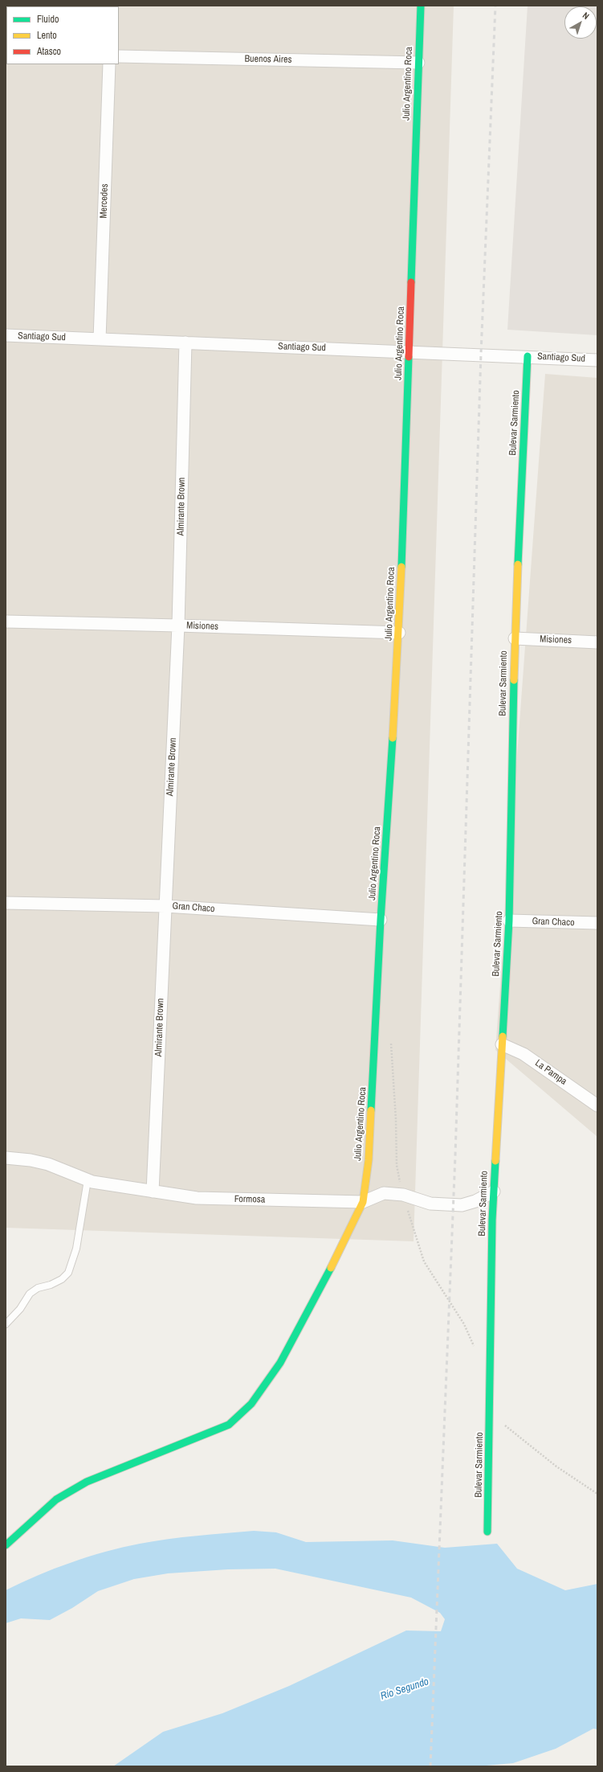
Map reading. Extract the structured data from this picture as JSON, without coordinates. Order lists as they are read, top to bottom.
{
  "streets": {
    "street": [
      "Buenos Aires",
      "Julio Argentino Roca",
      "Mercedes",
      "Santiago Sud",
      "Bulevar Sarmiento",
      "Almirante Brown",
      "Misiones",
      "Gran Chaco",
      "La Pampa",
      "Formosa"
    ]
  },
  "crossings": [
    ["Buenos Aires", "Julio Argentino Roca"],
    ["Julio Argentino Roca", "Santiago Sud"],
    ["Julio Argentino Roca", "Misiones"],
    ["Julio Argentino Roca", "Gran Chaco"],
    ["Julio Argentino Roca", "Formosa"],
    ["Mercedes", "Santiago Sud"],
    ["Santiago Sud", "Bulevar Sarmiento"],
    ["Santiago Sud", "Almirante Brown"],
    ["Bulevar Sarmiento", "Misiones"],
    ["Bulevar Sarmiento", "Gran Chaco"],
    ["Bulevar Sarmiento", "La Pampa"],
    ["Bulevar Sarmiento", "Formosa"],
    ["Almirante Brown", "Misiones"],
    ["Almirante Brown", "Gran Chaco"],
    ["Almirante Brown", "Formosa"]
  ],
  "water": ["Río Segundo"],
  "legend": ["Fluido", "Lento", "Atasco"],
  "north": "top right"
}
